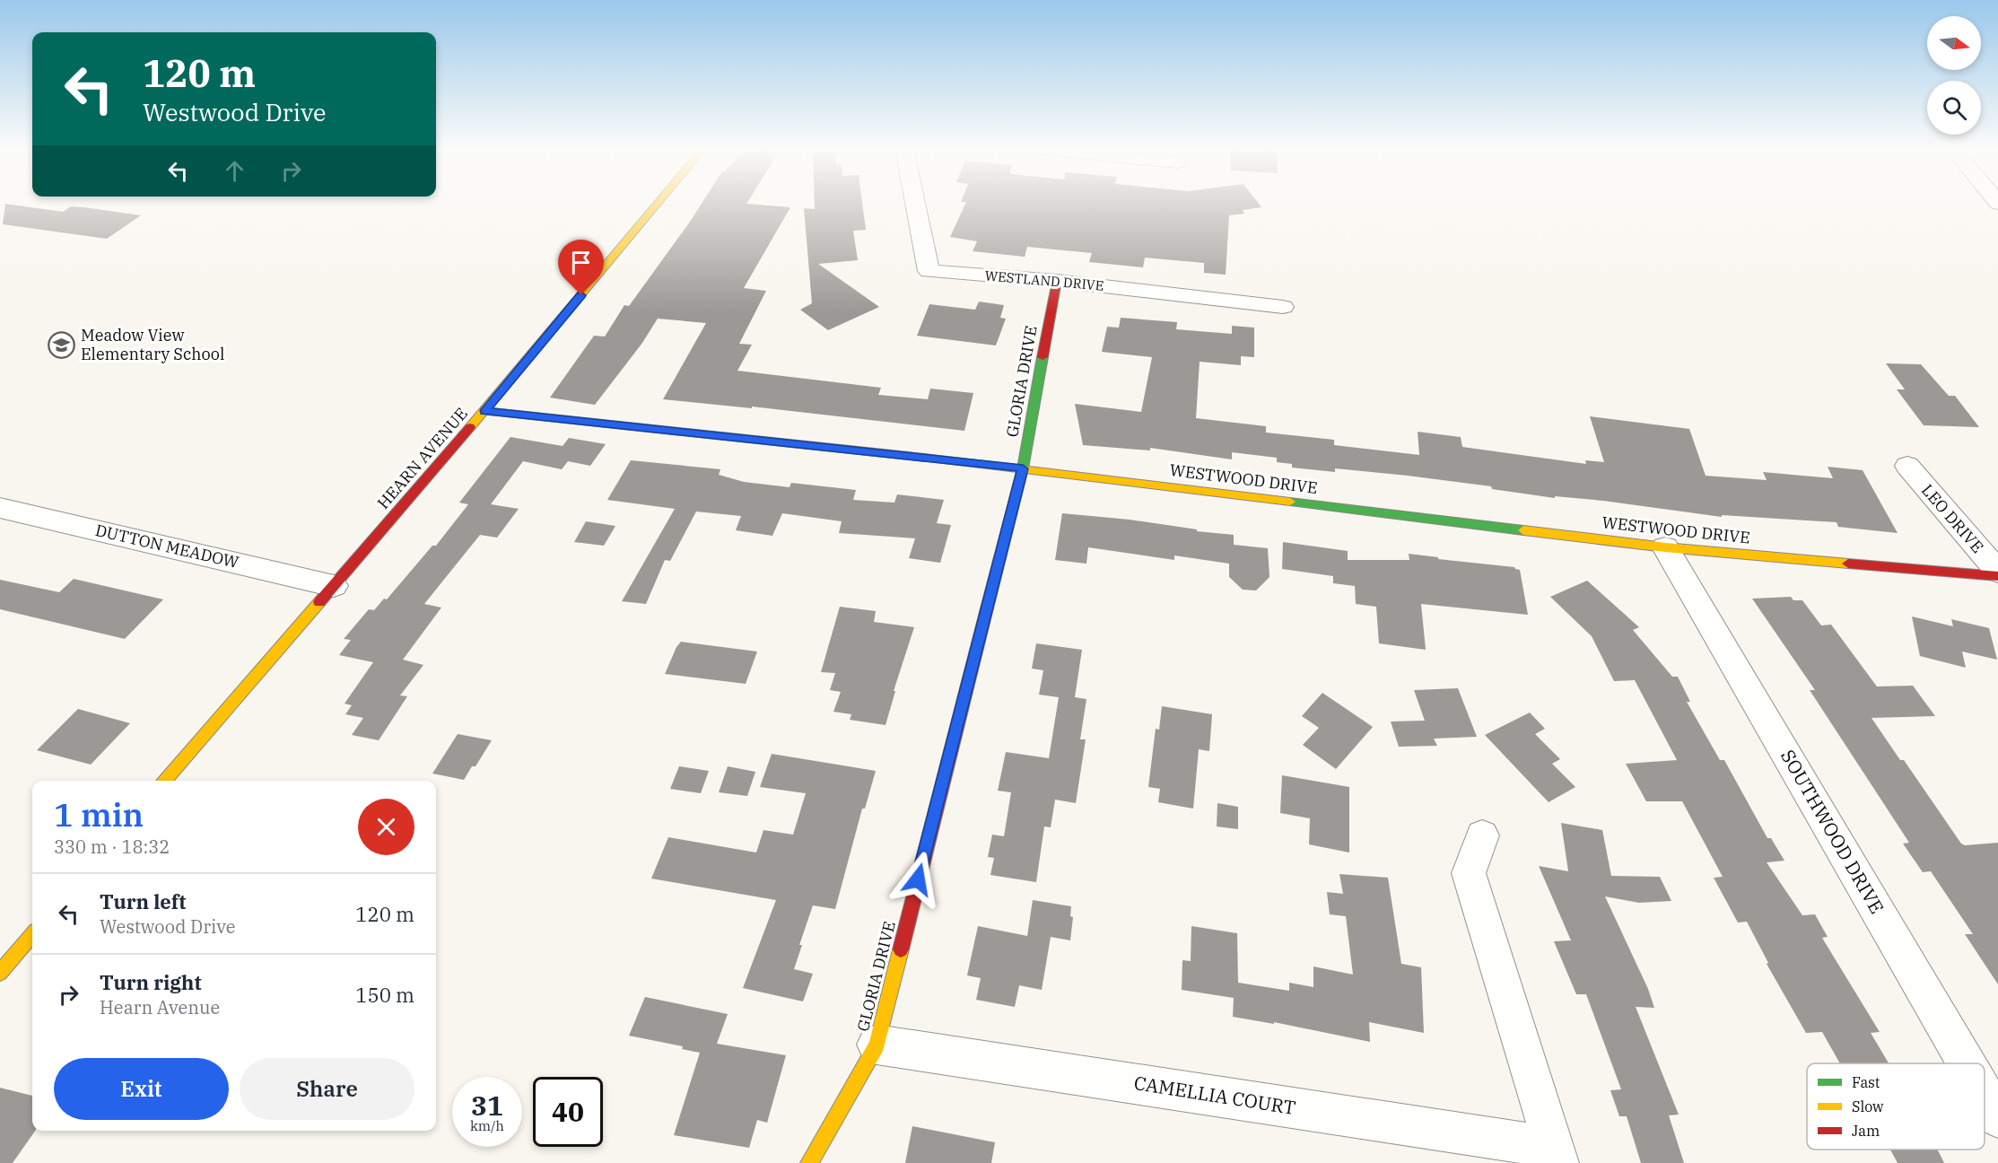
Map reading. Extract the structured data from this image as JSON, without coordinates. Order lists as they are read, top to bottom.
{
  "streets": {
    "street": [
      "WESTLAND DRIVE",
      "GLORIA DRIVE",
      "HEARN AVENUE",
      "WESTWOOD DRIVE",
      "LEO DRIVE",
      "DUTTON MEADOW",
      "SOUTHWOOD DRIVE",
      "CAMELLIA COURT"
    ]
  },
  "crossings": [
    ["WESTLAND DRIVE", "GLORIA DRIVE"],
    ["GLORIA DRIVE", "WESTWOOD DRIVE"],
    ["GLORIA DRIVE", "CAMELLIA COURT"],
    ["HEARN AVENUE", "WESTWOOD DRIVE"],
    ["HEARN AVENUE", "DUTTON MEADOW"],
    ["WESTWOOD DRIVE", "SOUTHWOOD DRIVE"]
  ],
  "places": {
    "school or university": ["Meadow View Elementary School"]
  },
  "legend": ["Fast", "Slow", "Jam"],
  "north": "right",
  "page": {
    "turn": ["120 m", "Westwood Drive"],
    "heading": ["1 min", "330 m · 18:32"],
    "list": [
      {
        "name": "Turn left",
        "note": "Westwood Drive",
        "value": "120 m"
      },
      {
        "name": "Turn right",
        "note": "Hearn Avenue",
        "value": "150 m"
      }
    ],
    "buttons": ["Exit", "Share"],
    "speed": "31 km/h",
    "limit": "40"
  }
}
